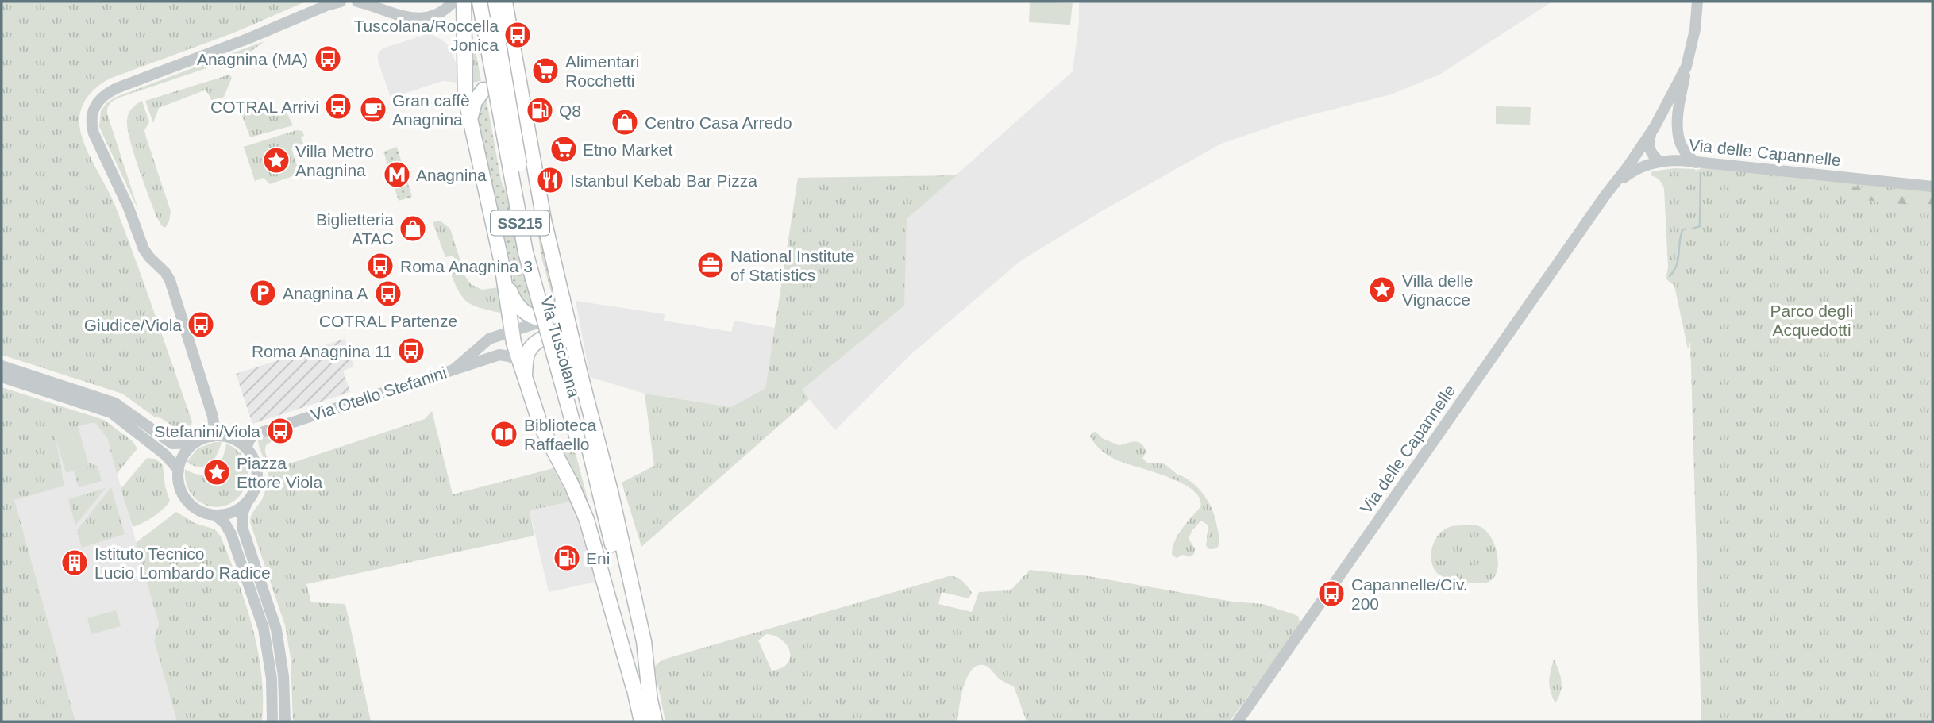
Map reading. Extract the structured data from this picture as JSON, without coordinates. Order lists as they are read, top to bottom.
{
  "streets": {
    "main road": ["SS215", "Via Tuscolana", "Via Otello Stefanini"],
    "street": ["Via delle Capannelle"]
  },
  "crossings": [
    ["Via Tuscolana", "Via Otello Stefanini"]
  ],
  "parks": ["Parco degli Acquedotti"],
  "places": {
    "bus stop": [
      "Tuscolana/Roccella Jonica",
      "Anagnina (MA)",
      "COTRAL Arrivi",
      "Roma Anagnina 3",
      "COTRAL Partenze",
      "Giudice/Viola",
      "Roma Anagnina 11",
      "Stefanini/Viola",
      "Capannelle/Civ. 200"
    ],
    "supermarket": ["Alimentari Rocchetti", "Etno Market"],
    "cafe": ["Gran caffè Anagnina"],
    "fuel station": ["Q8", "Eni"],
    "shop": ["Centro Casa Arredo", "Biglietteria ATAC"],
    "place": ["Villa Metro Anagnina", "Villa delle Vignacce", "Piazza Ettore Viola"],
    "metro station": ["Anagnina"],
    "restaurant": ["Istanbul Kebab Bar Pizza"],
    "office": ["National Institute of Statistics"],
    "parking": ["Anagnina A"],
    "library": ["Biblioteca Raffaello"],
    "building": ["Istituto Tecnico Lucio Lombardo Radice"]
  }
}
